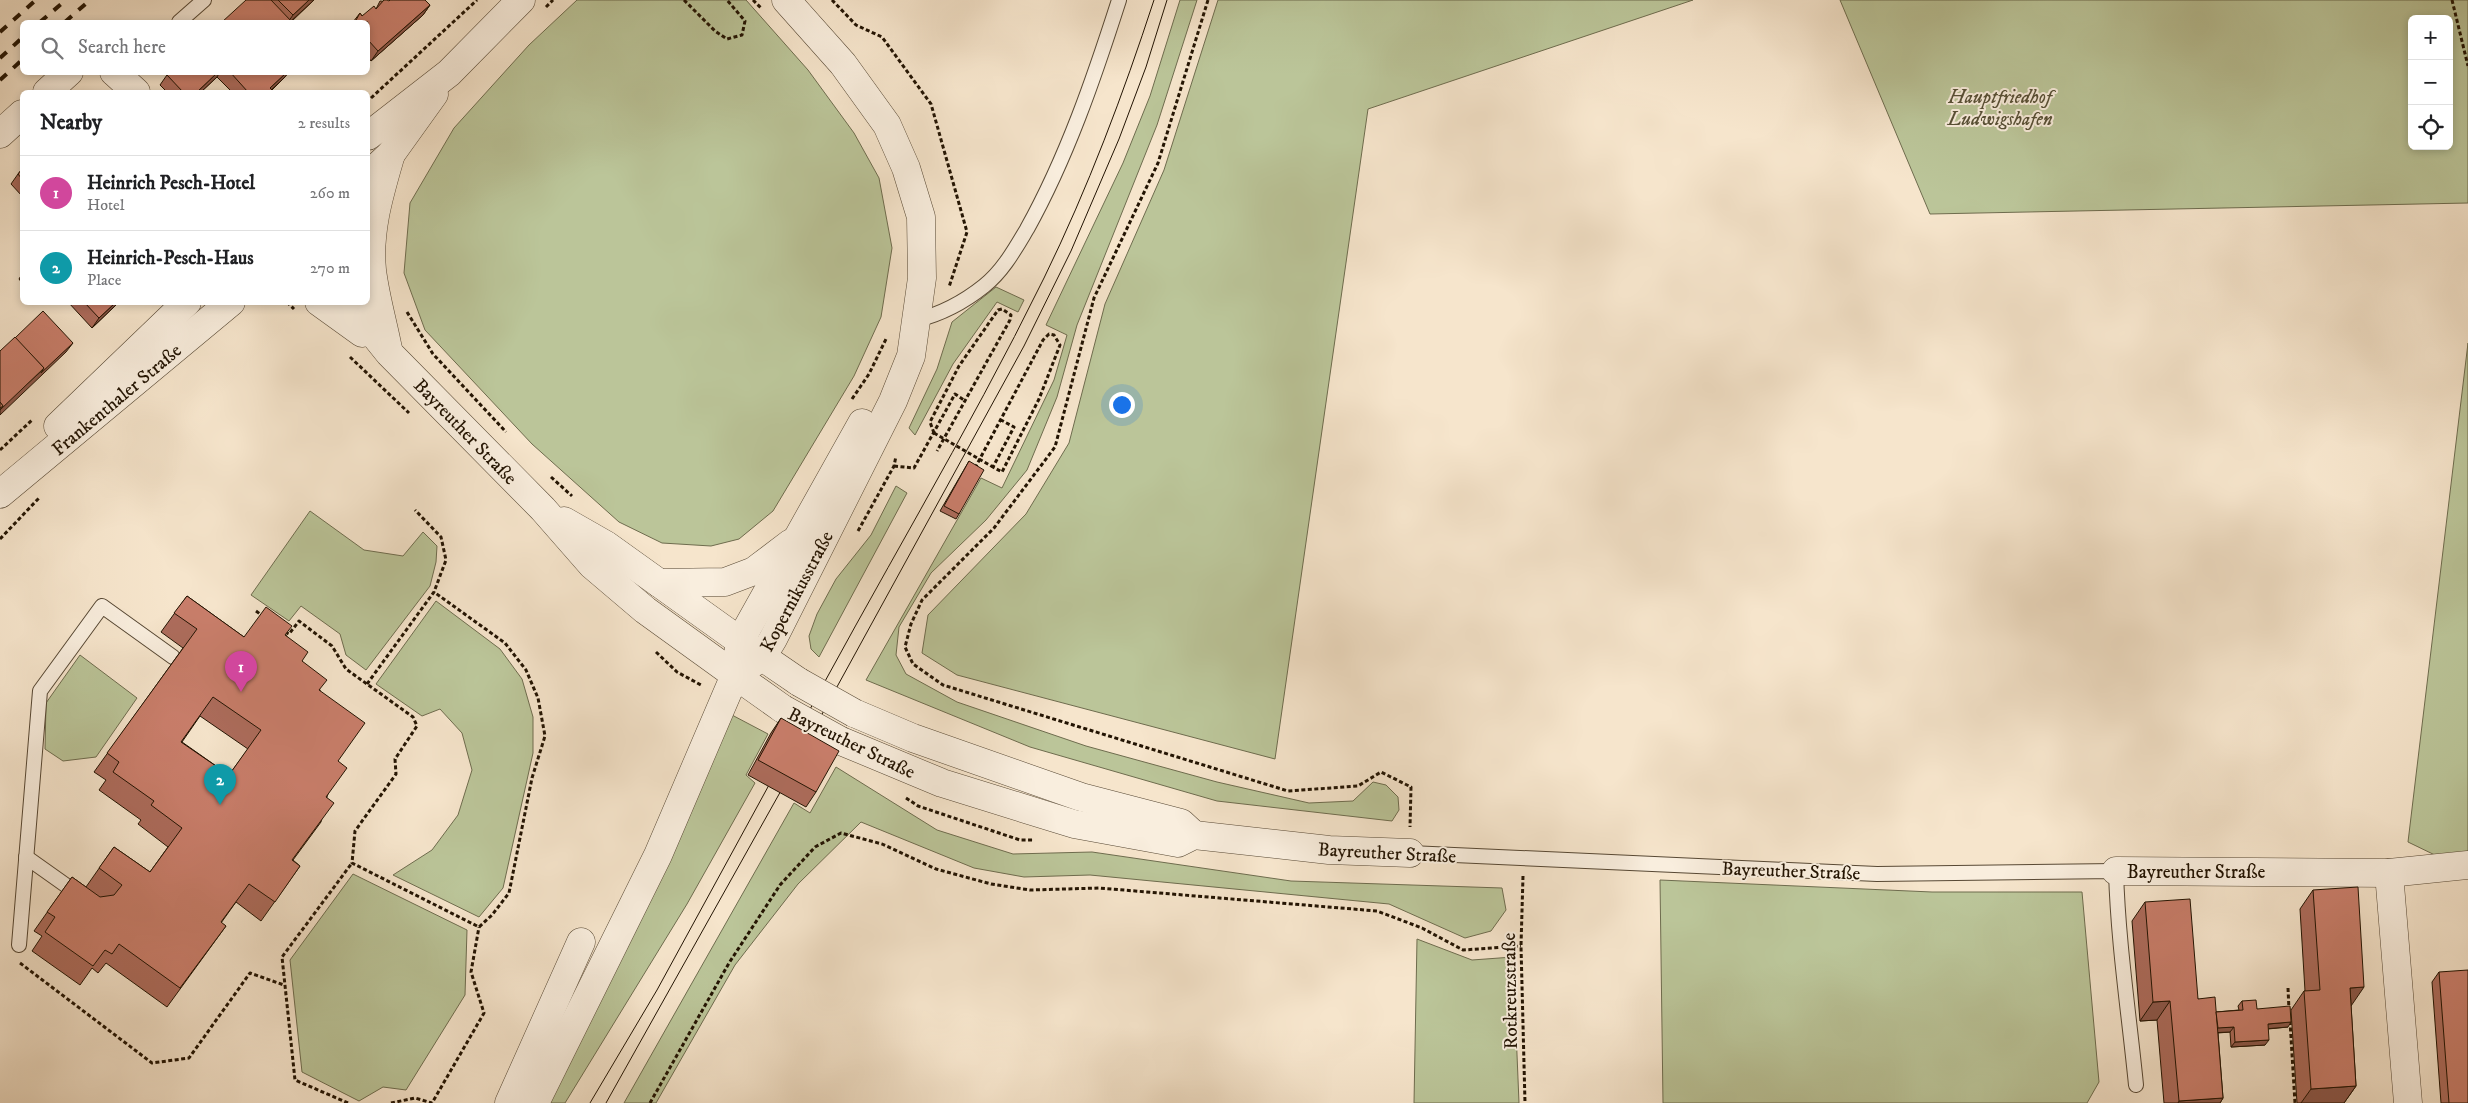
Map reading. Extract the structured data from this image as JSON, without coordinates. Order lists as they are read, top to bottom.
{
  "streets": {
    "street": ["Frankenthaler Straße", "Bayreuther Straße", "Kopernikusstraße"],
    "path": ["Rotkreuzstraße"]
  },
  "crossings": [
    ["Bayreuther Straße", "Kopernikusstraße"]
  ],
  "parks": ["Hauptfriedhof Ludwigshafen"],
  "page": {
    "map_buttons": ["+", "−"],
    "search": "Search here",
    "heading": ["Nearby", "2 results"],
    "list": [
      {
        "mark": "1",
        "name": "Heinrich Pesch-Hotel",
        "note": "Hotel",
        "value": "260 m"
      },
      {
        "mark": "2",
        "name": "Heinrich-Pesch-Haus",
        "note": "Place",
        "value": "270 m"
      }
    ],
    "pins": ["1", "2"]
  }
}
